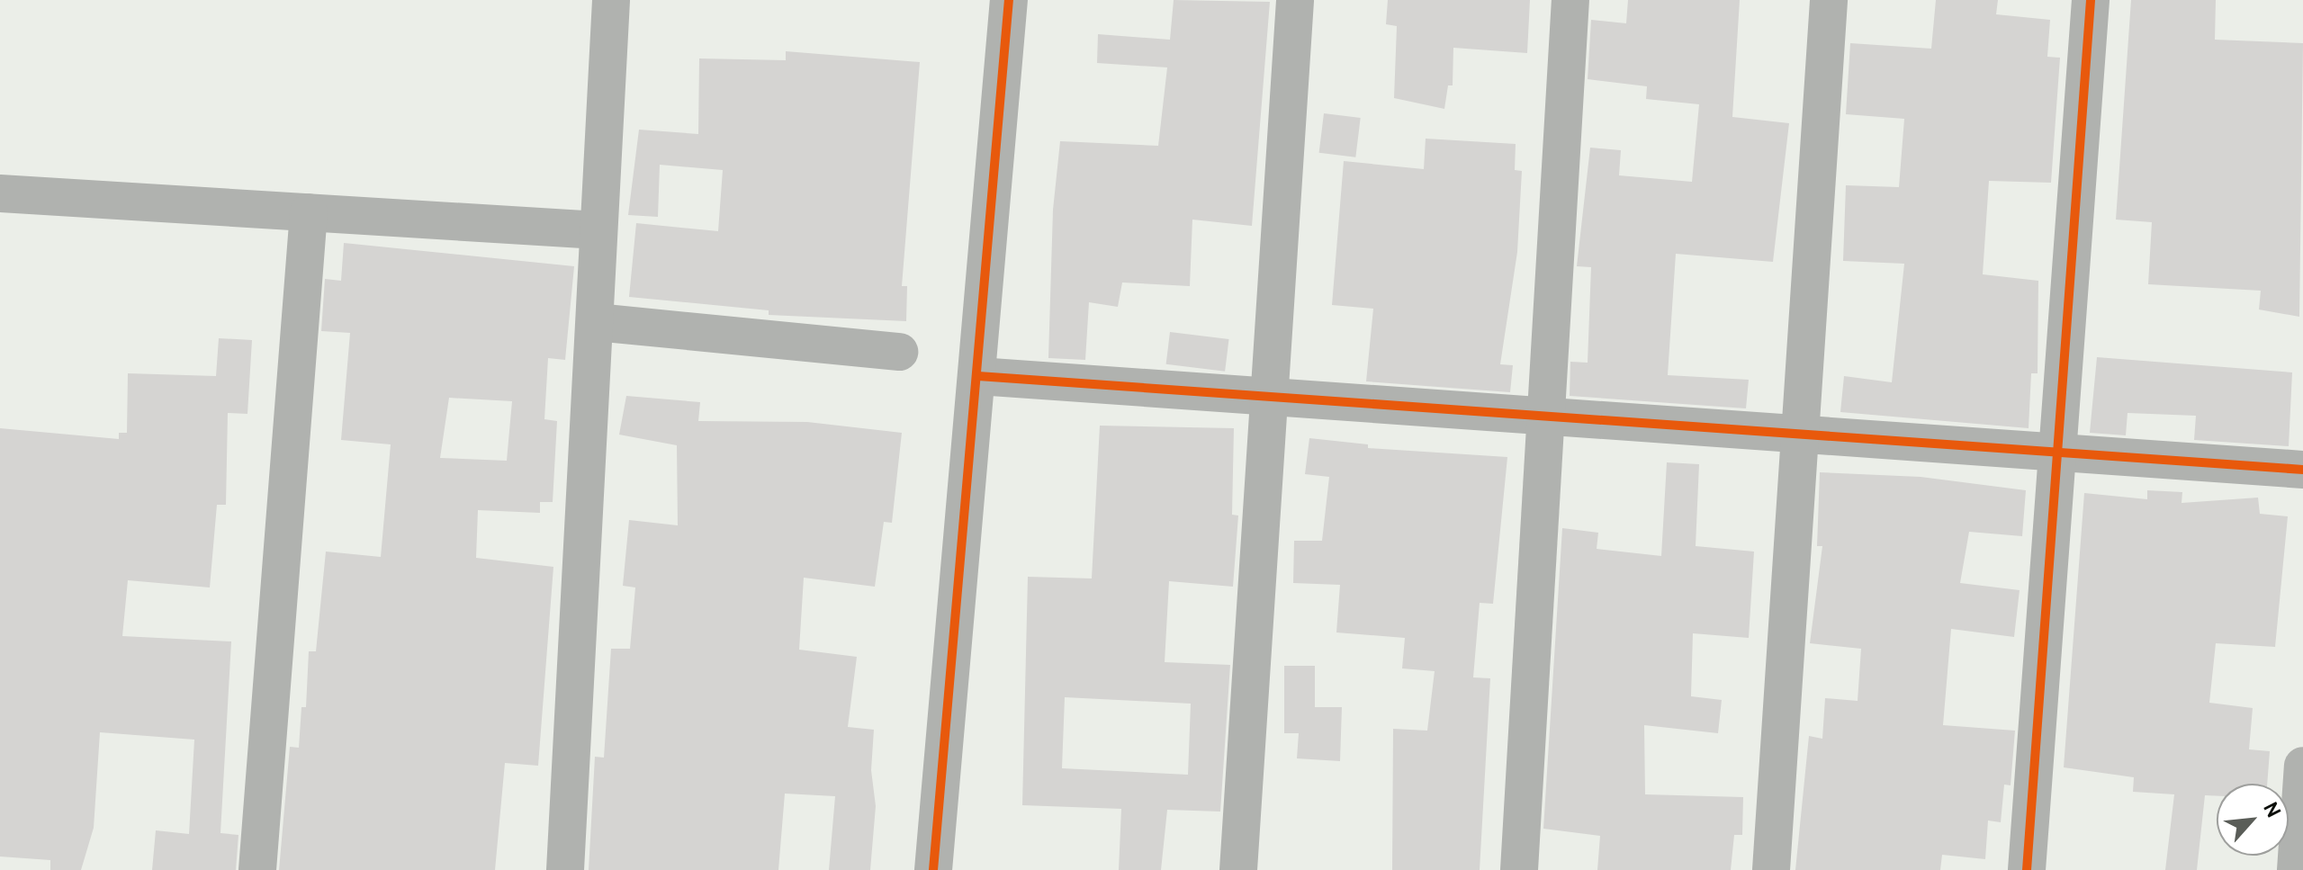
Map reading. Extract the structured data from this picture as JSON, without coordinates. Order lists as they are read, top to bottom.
{
  "north": "top right"
}
